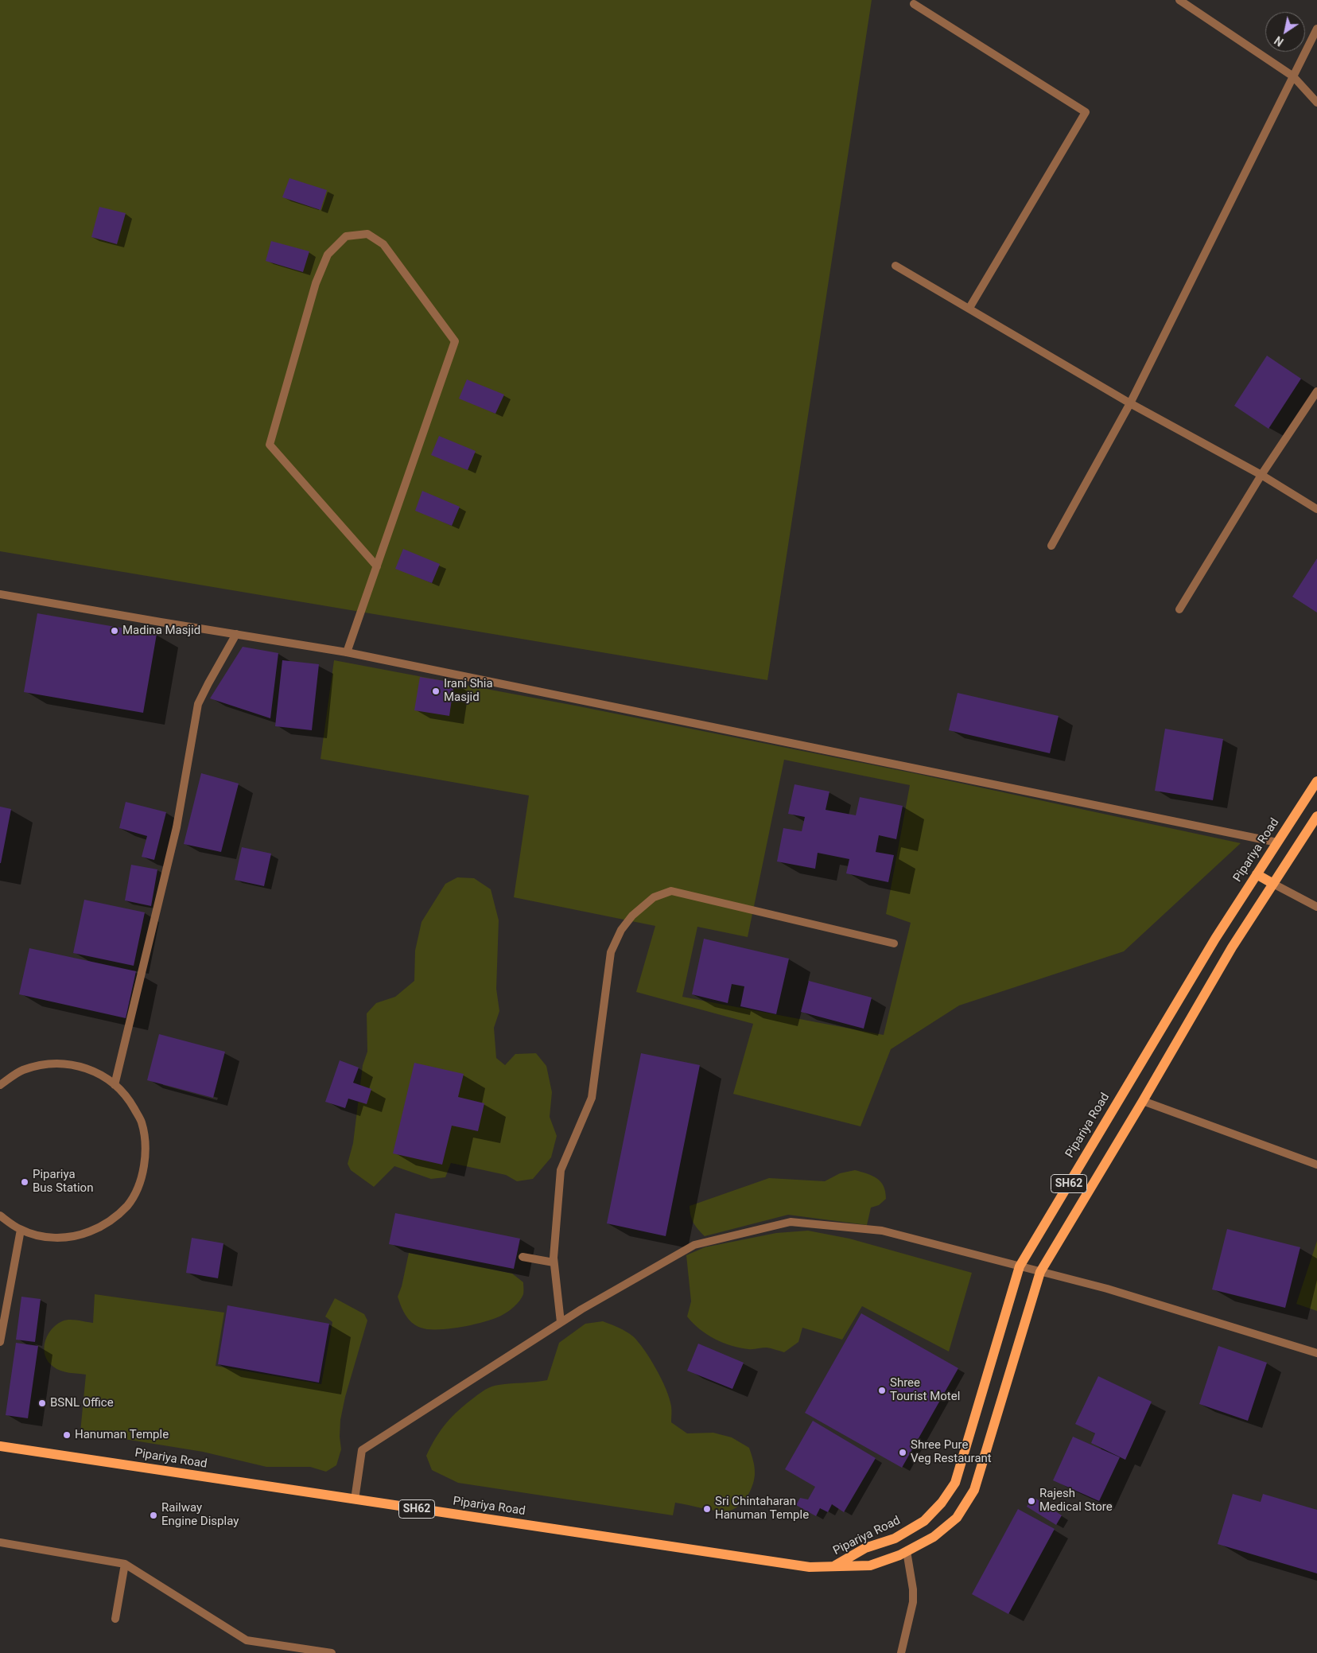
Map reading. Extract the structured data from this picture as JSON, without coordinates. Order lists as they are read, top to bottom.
{
  "streets": {
    "main road": ["Pipariya Road", "SH62"]
  },
  "places": [
    "Madina Masjid",
    "Irani Shia Masjid",
    "Pipariya Bus Station",
    "Shree Tourist Motel",
    "BSNL Office",
    "Hanuman Temple",
    "Shree Pure Veg Restaurant",
    "Rajesh Medical Store",
    "Sri Chintaharan Hanuman Temple",
    "Railway Engine Display"
  ],
  "north": "bottom left"
}
